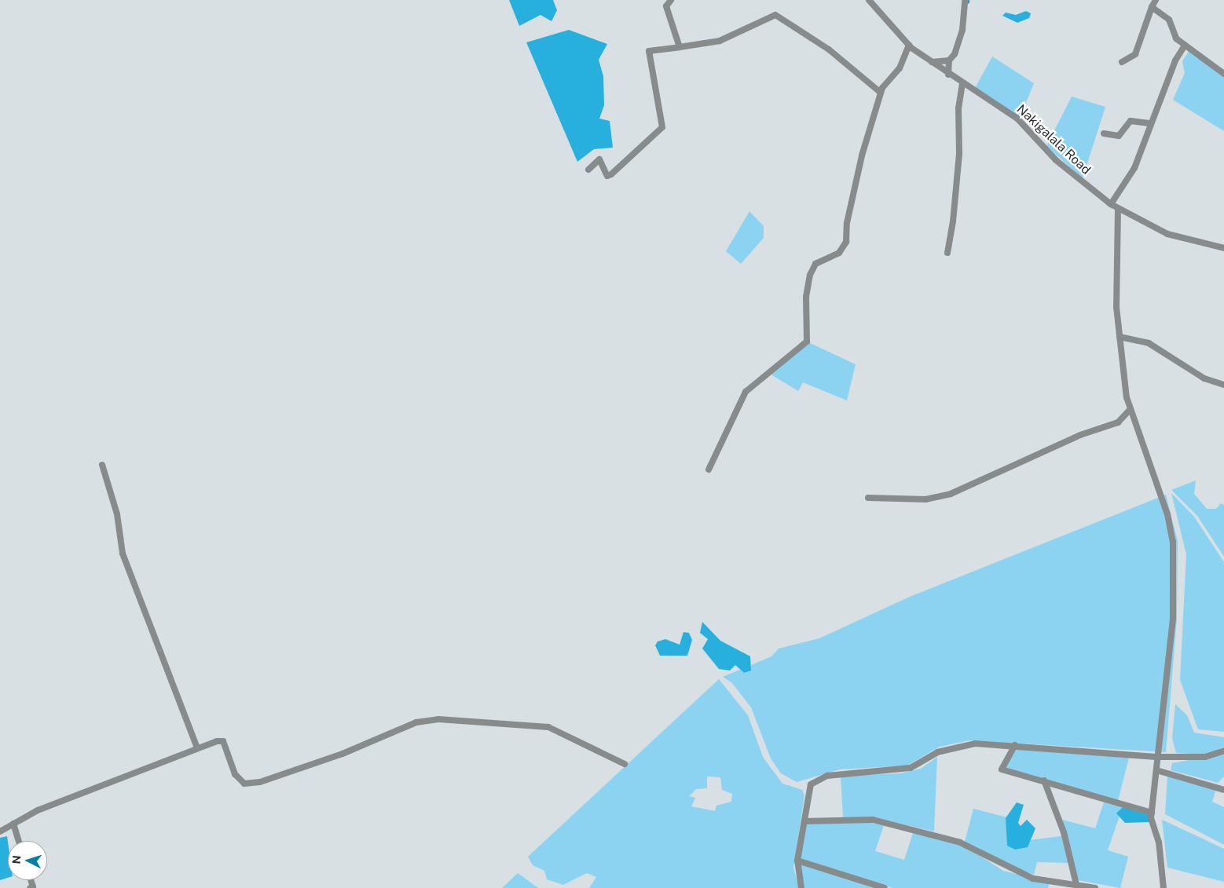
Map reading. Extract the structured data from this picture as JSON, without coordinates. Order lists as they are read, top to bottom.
{
  "streets": {
    "street": ["Nakigalala Road"]
  },
  "north": "left"
}
